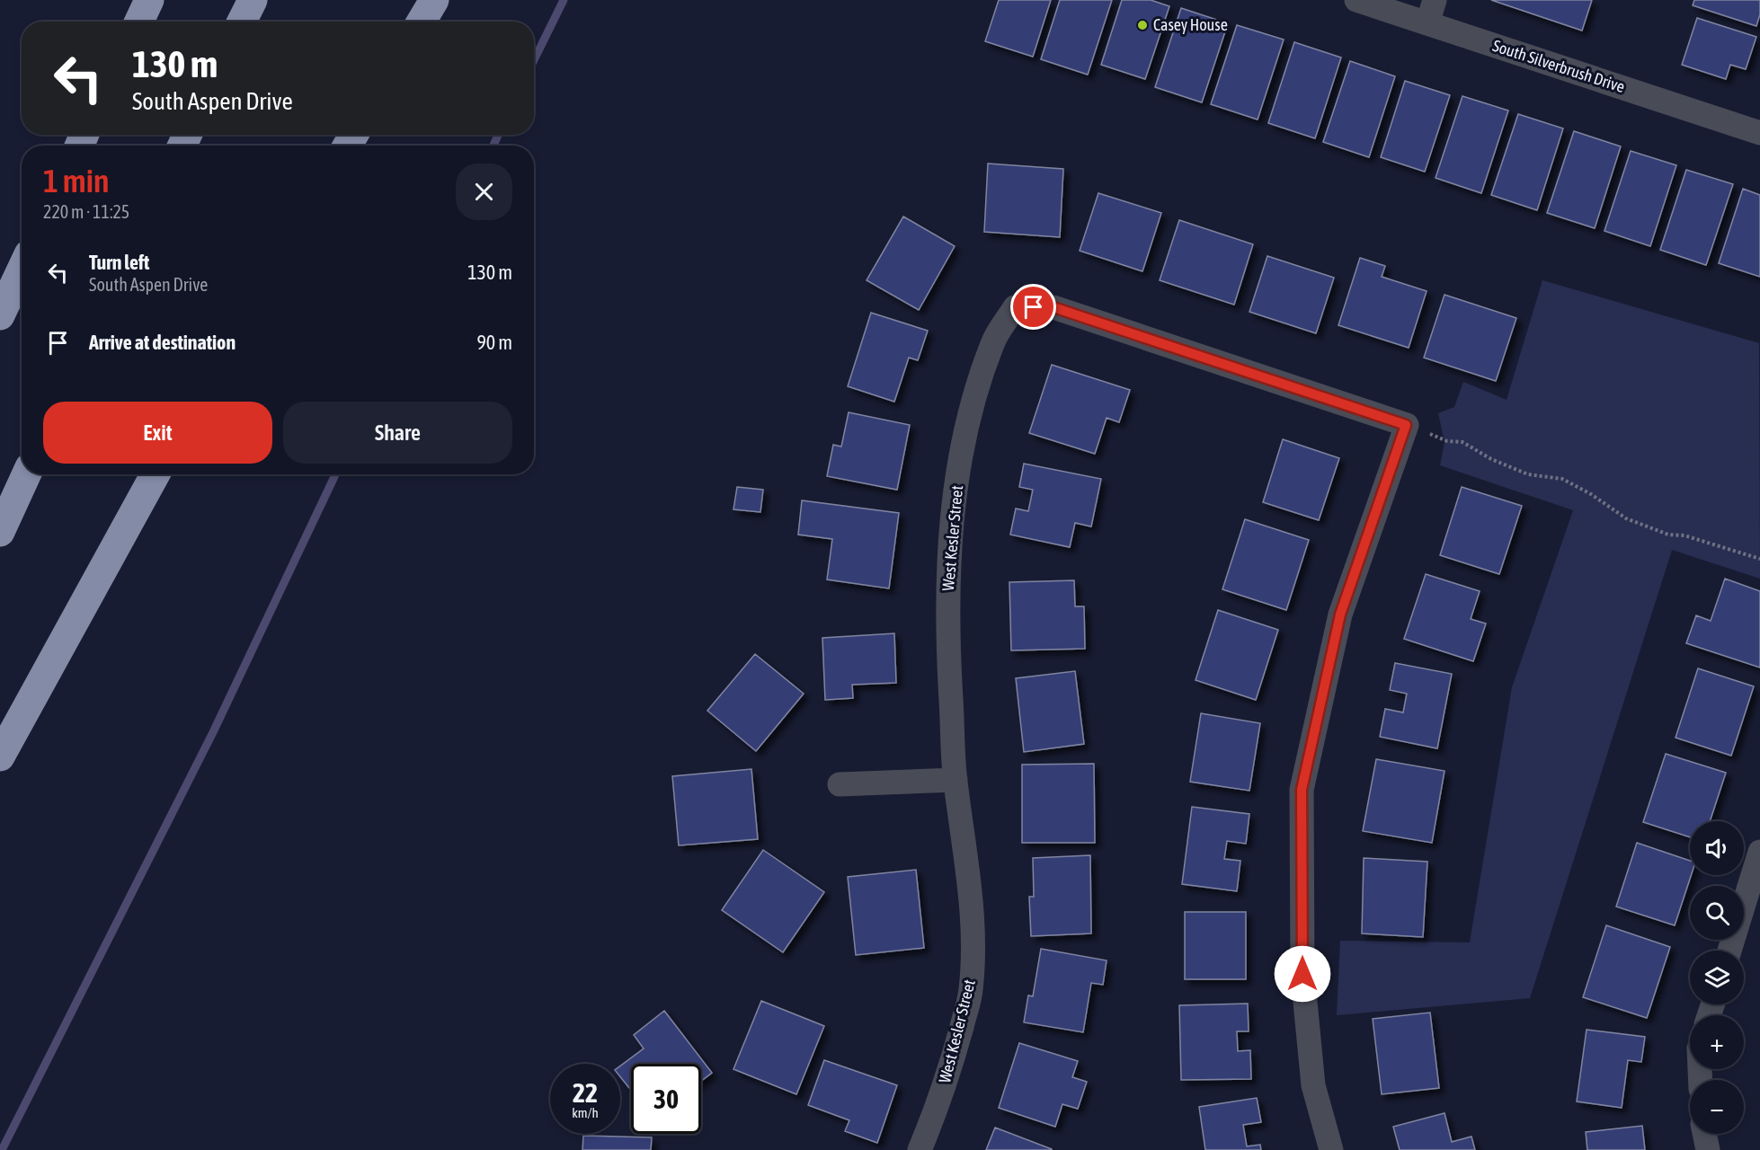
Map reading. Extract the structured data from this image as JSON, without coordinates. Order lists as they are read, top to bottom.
{
  "streets": {
    "street": ["South Silverbrush Drive", "West Kesler Street"]
  },
  "places": ["Casey House"],
  "page": {
    "turn": ["130 m", "South Aspen Drive"],
    "heading": ["1 min", "220 m · 11:25"],
    "list": [
      {
        "name": "Turn left",
        "note": "South Aspen Drive",
        "value": "130 m"
      },
      {
        "name": "Arrive at destination",
        "value": "90 m"
      }
    ],
    "buttons": ["Exit", "Share"],
    "map_buttons": ["+", "−"],
    "speed": "22 km/h",
    "limit": "30"
  }
}
